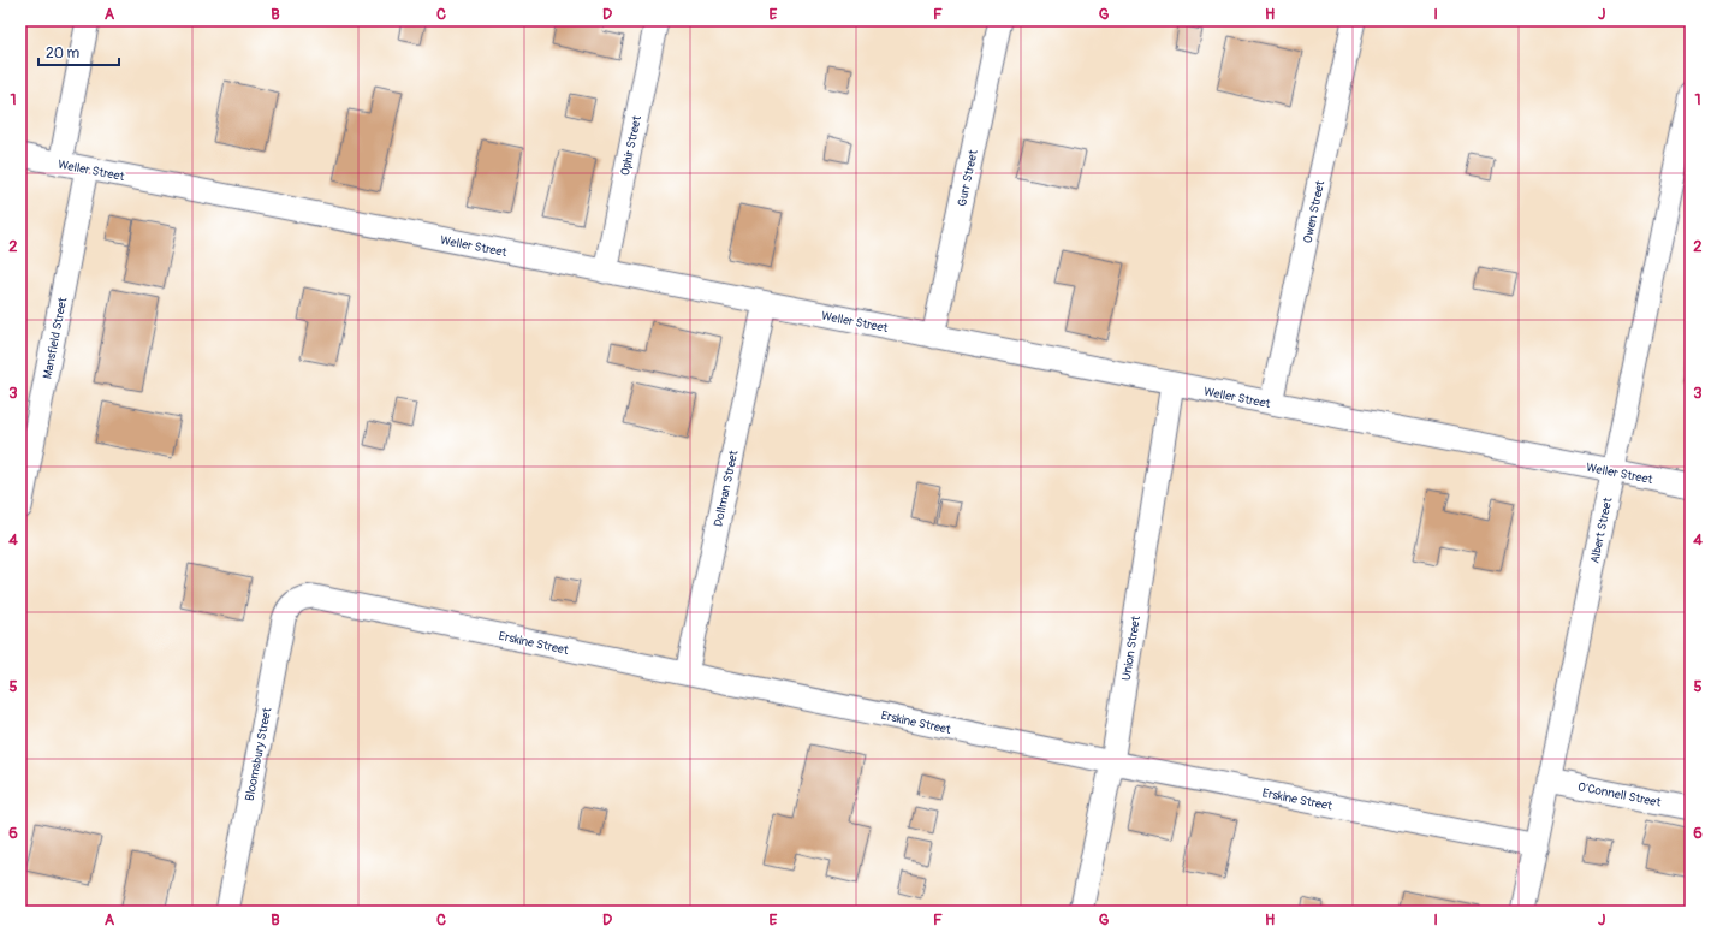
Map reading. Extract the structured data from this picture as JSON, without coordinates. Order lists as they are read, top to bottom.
{
  "streets": {
    "street": [
      "Ophir Street",
      "Weller Street",
      "Gurr Street",
      "Owen Street",
      "Mansfield Street",
      "Dollman Street",
      "Albert Street",
      "Erskine Street",
      "Union Street",
      "Bloomsbury Street",
      "O'Connell Street"
    ]
  },
  "crossings": [
    ["Ophir Street", "Weller Street"],
    ["Weller Street", "Gurr Street"],
    ["Weller Street", "Owen Street"],
    ["Weller Street", "Mansfield Street"],
    ["Weller Street", "Dollman Street"],
    ["Weller Street", "Albert Street"],
    ["Weller Street", "Union Street"],
    ["Dollman Street", "Erskine Street"],
    ["Albert Street", "Erskine Street"],
    ["Albert Street", "O'Connell Street"],
    ["Erskine Street", "Union Street"],
    ["Erskine Street", "Bloomsbury Street"]
  ],
  "scale_bar": "20 m",
  "grid": {
    "columns": [
      "A",
      "B",
      "C",
      "D",
      "E",
      "F",
      "G",
      "H",
      "I",
      "J"
    ],
    "rows": [
      "1",
      "2",
      "3",
      "4",
      "5",
      "6"
    ]
  }
}
